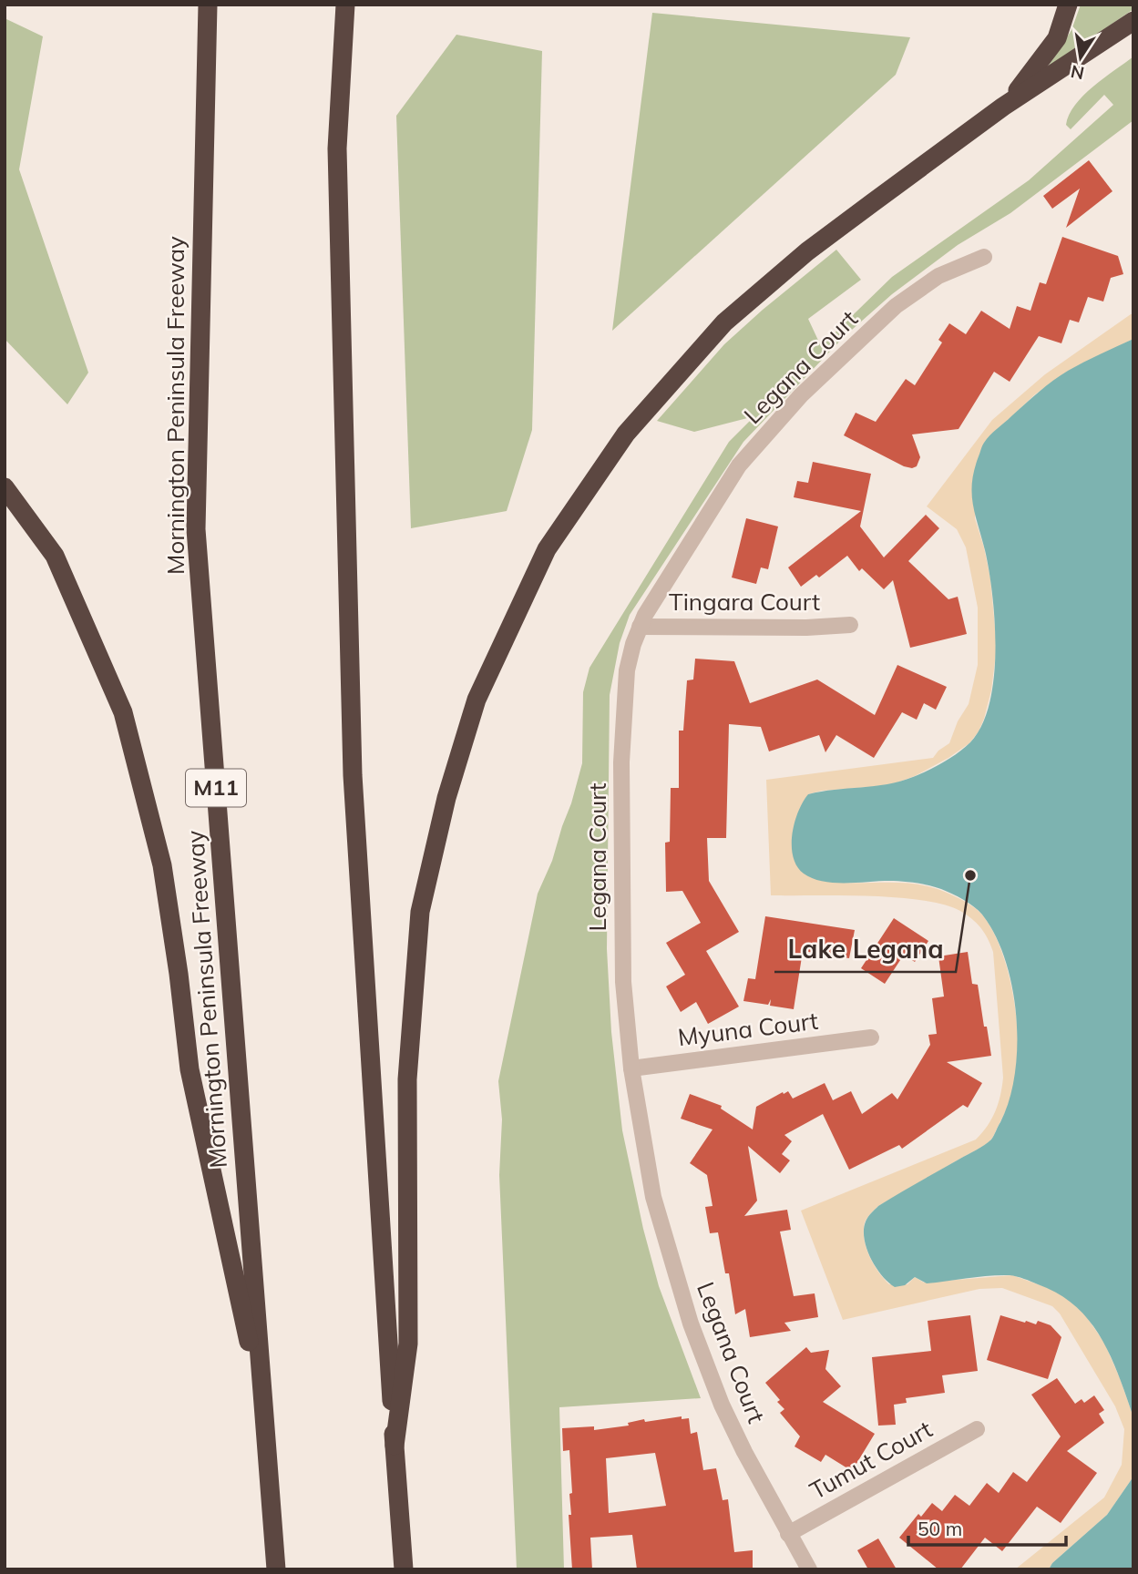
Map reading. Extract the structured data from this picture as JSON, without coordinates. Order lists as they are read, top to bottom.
{
  "streets": {
    "highway": ["Mornington Peninsula Freeway", "M11"],
    "street": [
      "Legana Court",
      "Tingara Court",
      "Myuna Court",
      "Tumut Court"
    ]
  },
  "crossings": [
    ["Legana Court", "Tingara Court"],
    ["Legana Court", "Myuna Court"],
    ["Legana Court", "Tumut Court"]
  ],
  "places": ["Lake Legana"],
  "scale_bar": "50 m",
  "north": "bottom"
}
